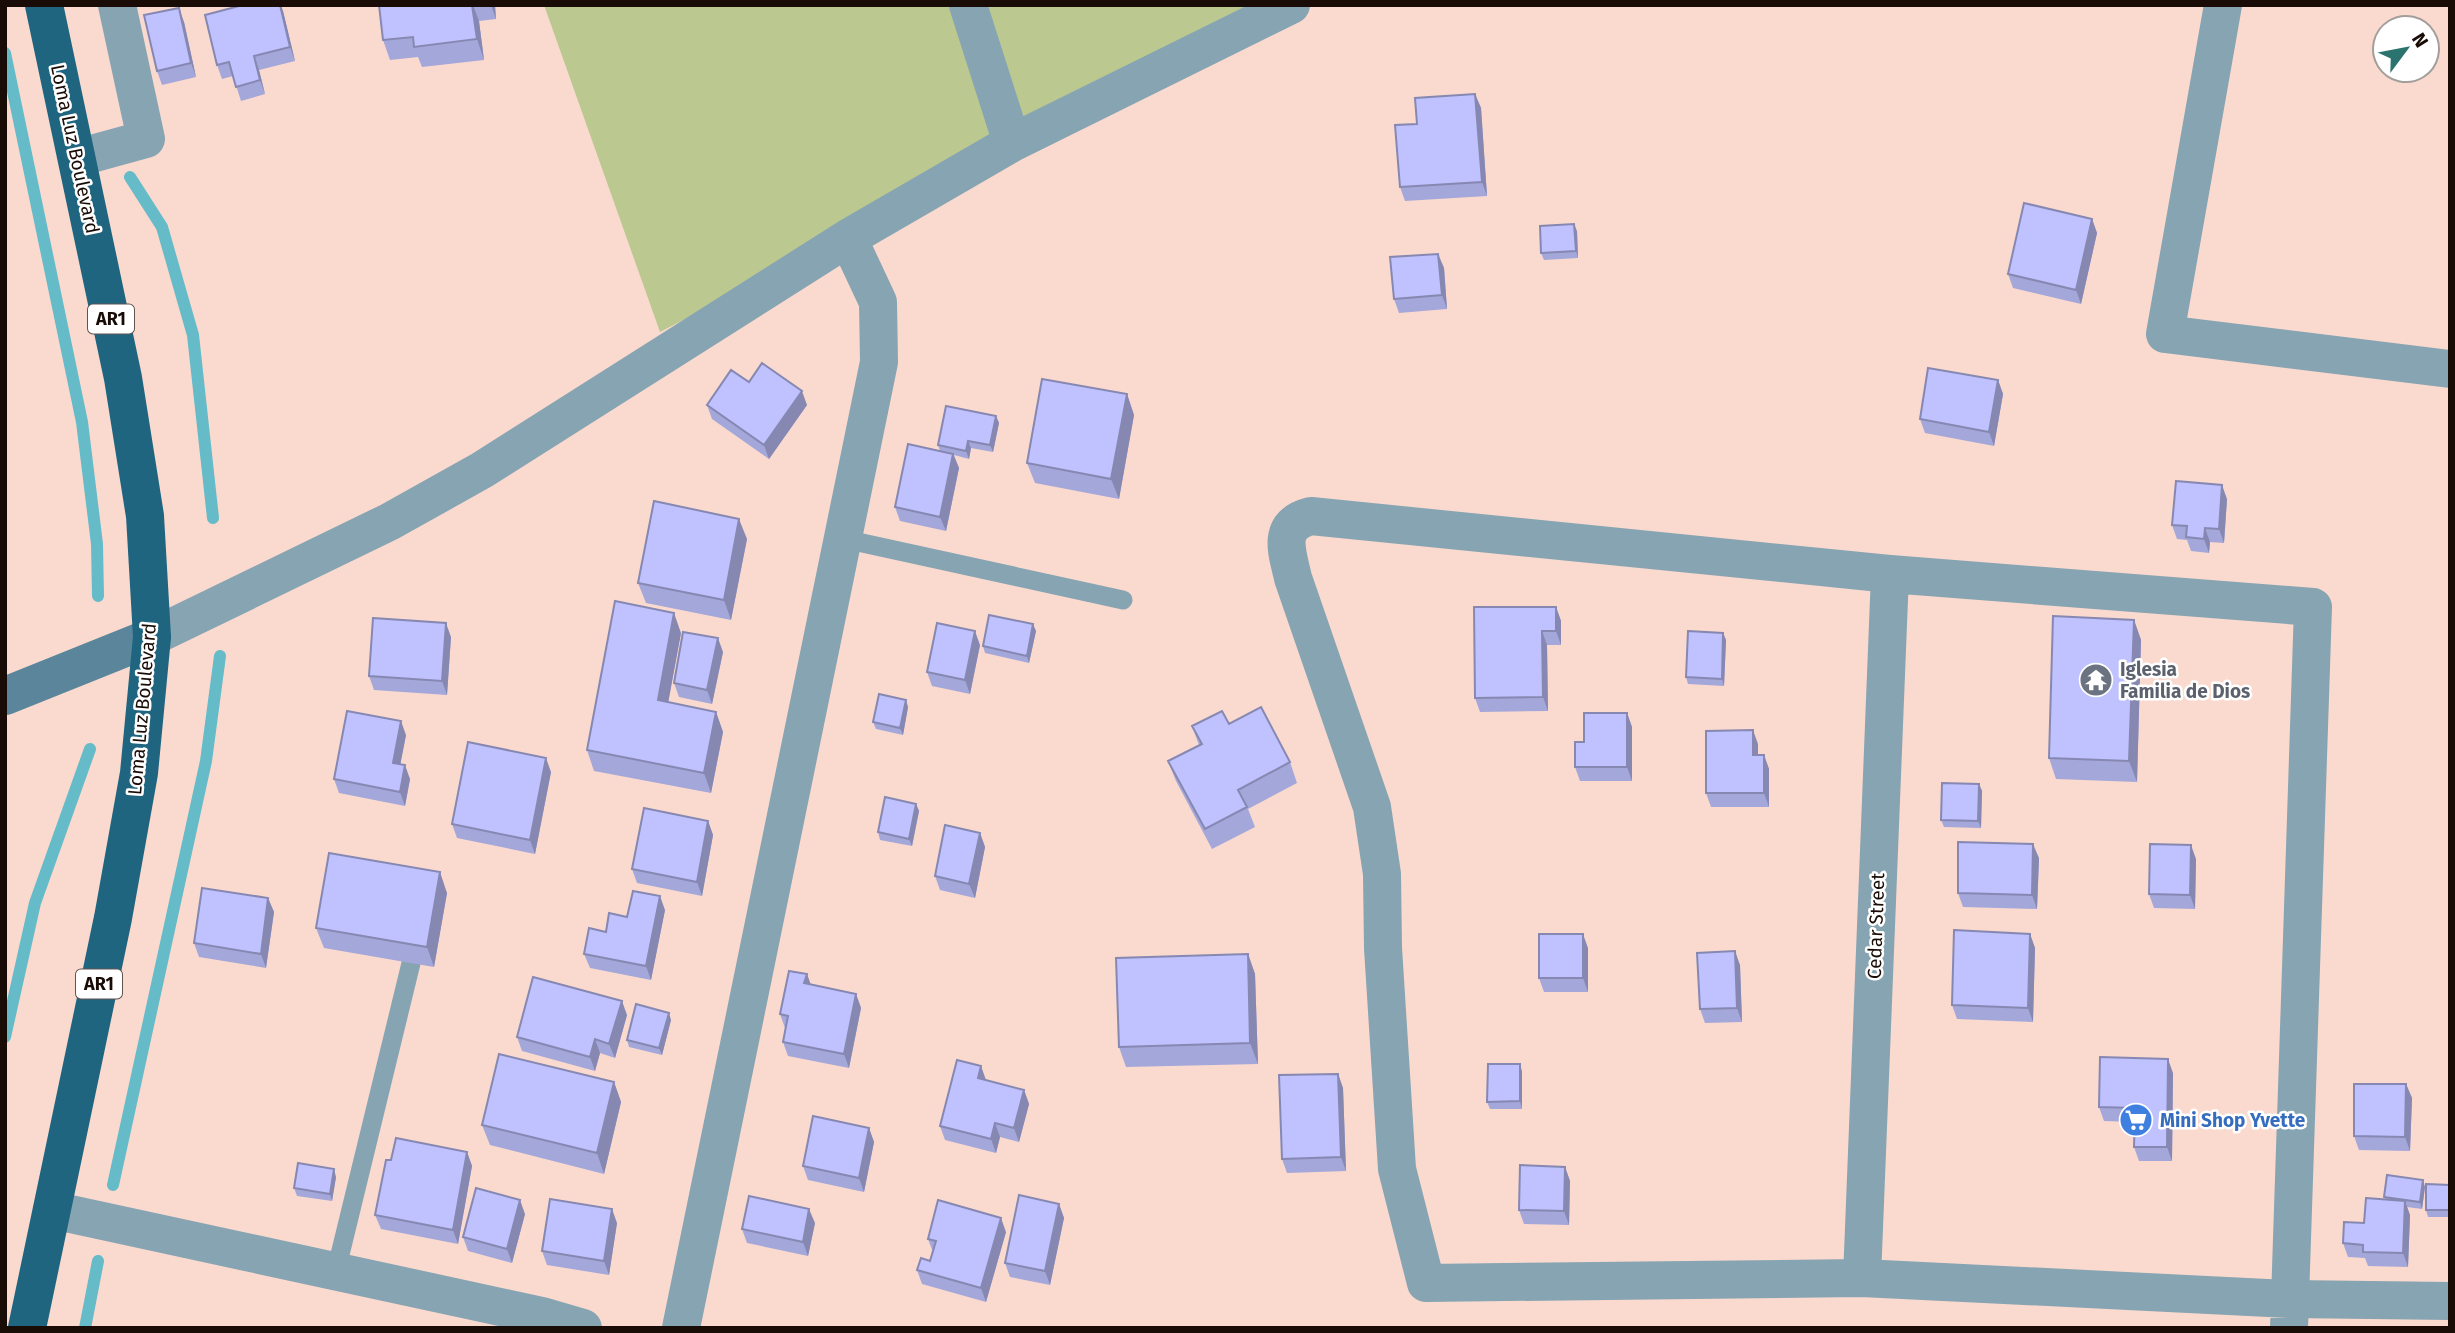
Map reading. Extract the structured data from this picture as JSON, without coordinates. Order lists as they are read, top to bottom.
{
  "streets": {
    "highway": ["Loma Luz Boulevard", "AR1"],
    "street": ["Cedar Street"]
  },
  "places": {
    "temple": ["Iglesia Familia de Dios"],
    "supermarket": ["Mini Shop Yvette"]
  },
  "north": "top right"
}
